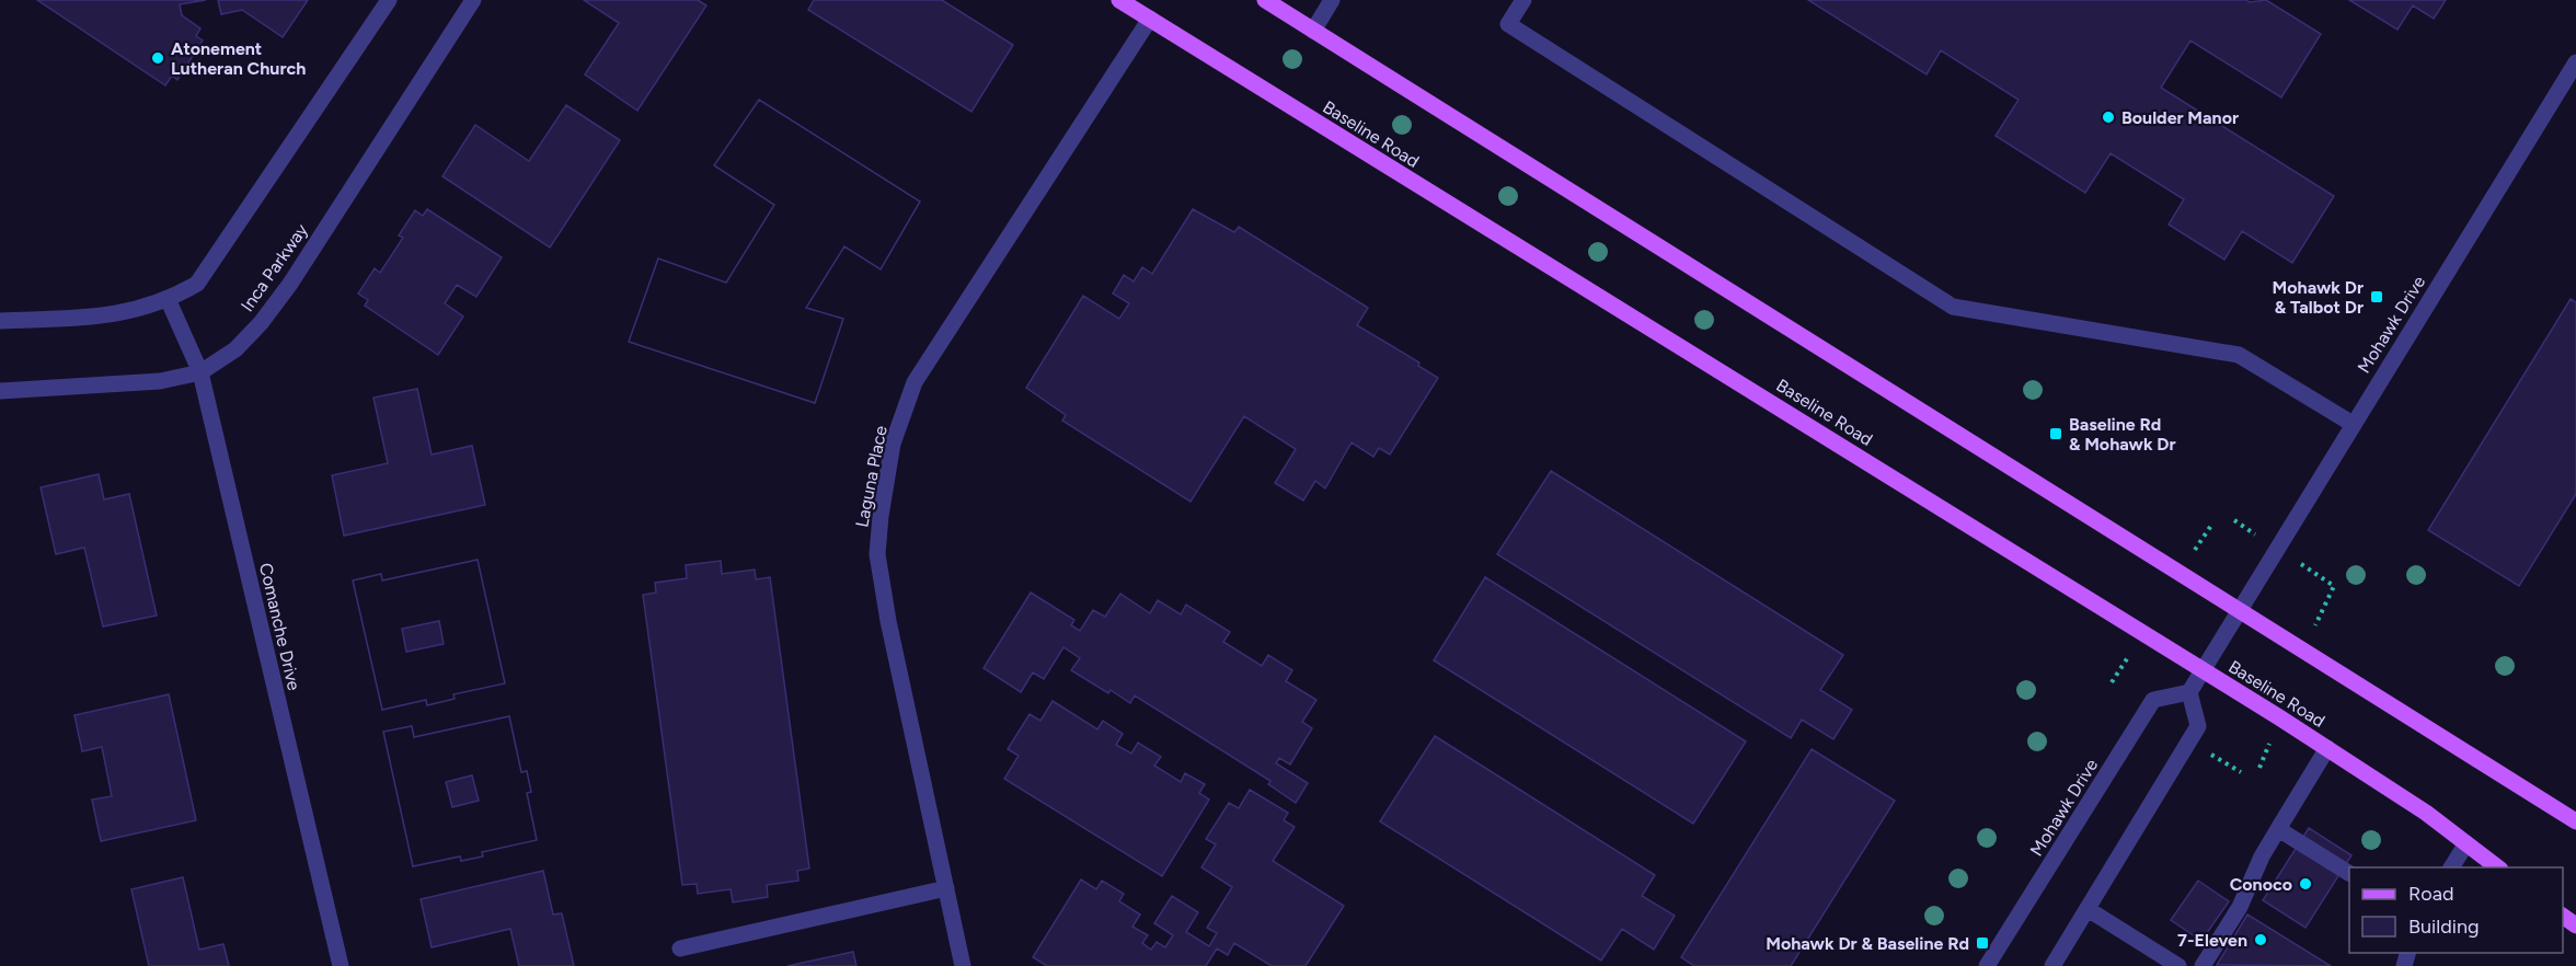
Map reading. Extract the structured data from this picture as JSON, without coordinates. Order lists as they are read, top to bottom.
{
  "streets": {
    "main road": ["Baseline Road"],
    "street": [
      "Inca Parkway",
      "Mohawk Drive",
      "Laguna Place",
      "Comanche Drive"
    ]
  },
  "crossings": [
    ["Baseline Road", "Mohawk Drive"],
    ["Baseline Road", "Laguna Place"],
    ["Inca Parkway", "Comanche Drive"]
  ],
  "places": {
    "other": [
      "Atonement Lutheran Church",
      "Boulder Manor",
      "Conoco",
      "7-Eleven"
    ],
    "transit": ["Mohawk Dr & Talbot Dr", "Baseline Rd & Mohawk Dr", "Mohawk Dr & Baseline Rd"]
  },
  "legend": ["Road", "Building"]
}
